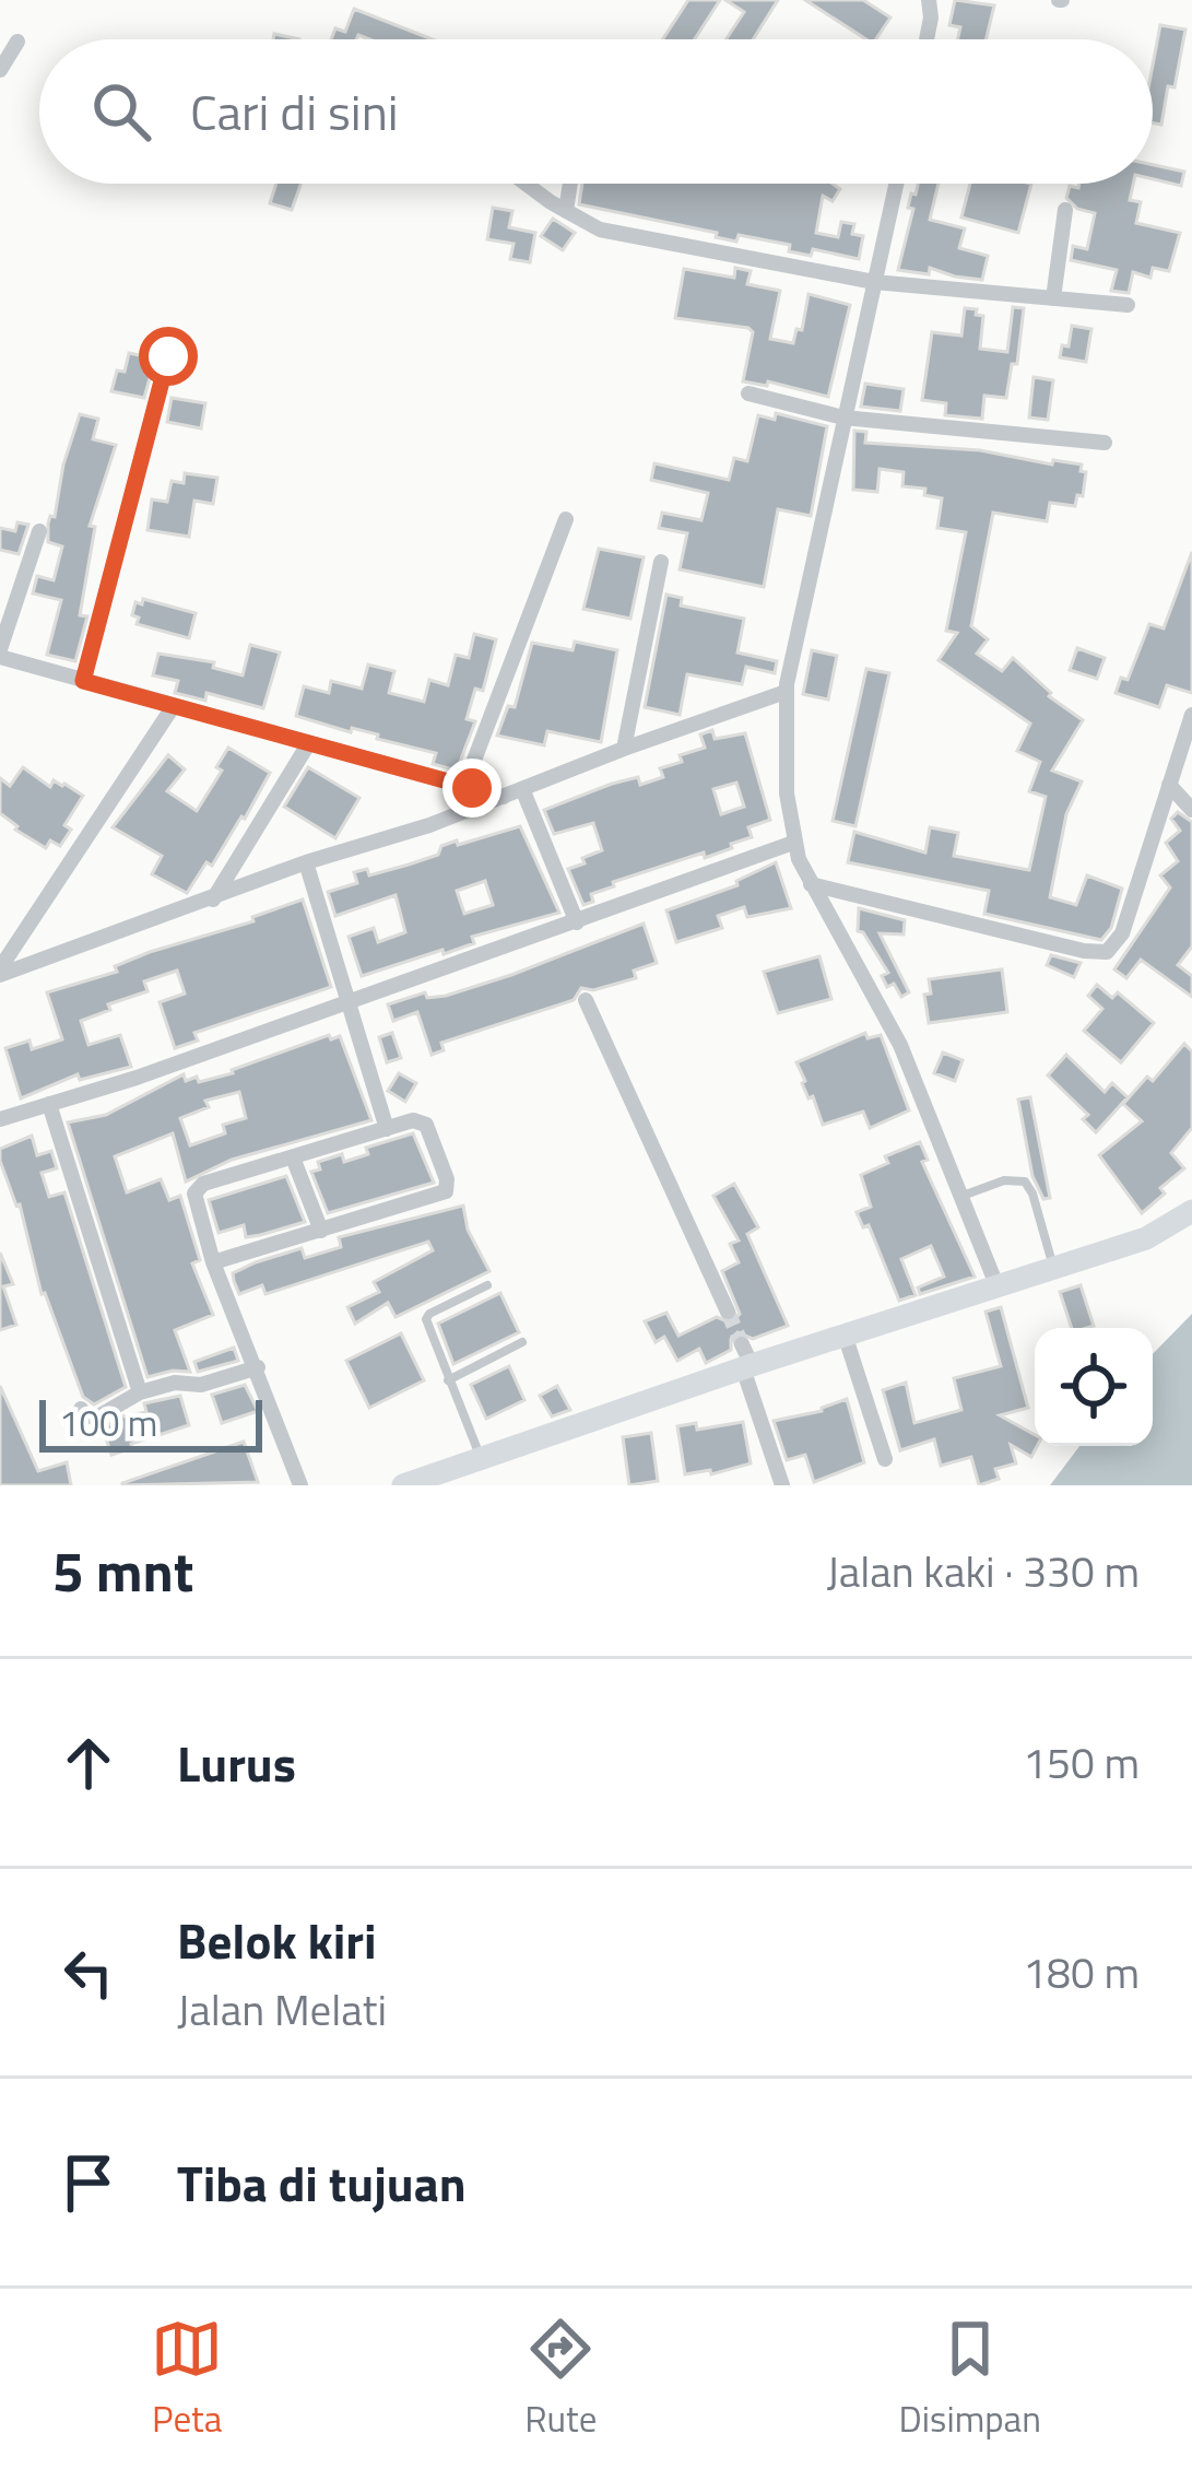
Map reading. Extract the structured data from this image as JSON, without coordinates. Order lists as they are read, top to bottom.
{
  "scale_bar": "100 m",
  "page": {
    "search": "Cari di sini",
    "scale": "100 m",
    "heading": ["5 mnt", "Jalan kaki · 330 m"],
    "list": [
      ["Lurus", "150 m"],
      ["Belok kiri", "Jalan Melati", "180 m"],
      "Tiba di tujuan"
    ],
    "nav": ["Peta", "Rute", "Disimpan"]
  }
}
